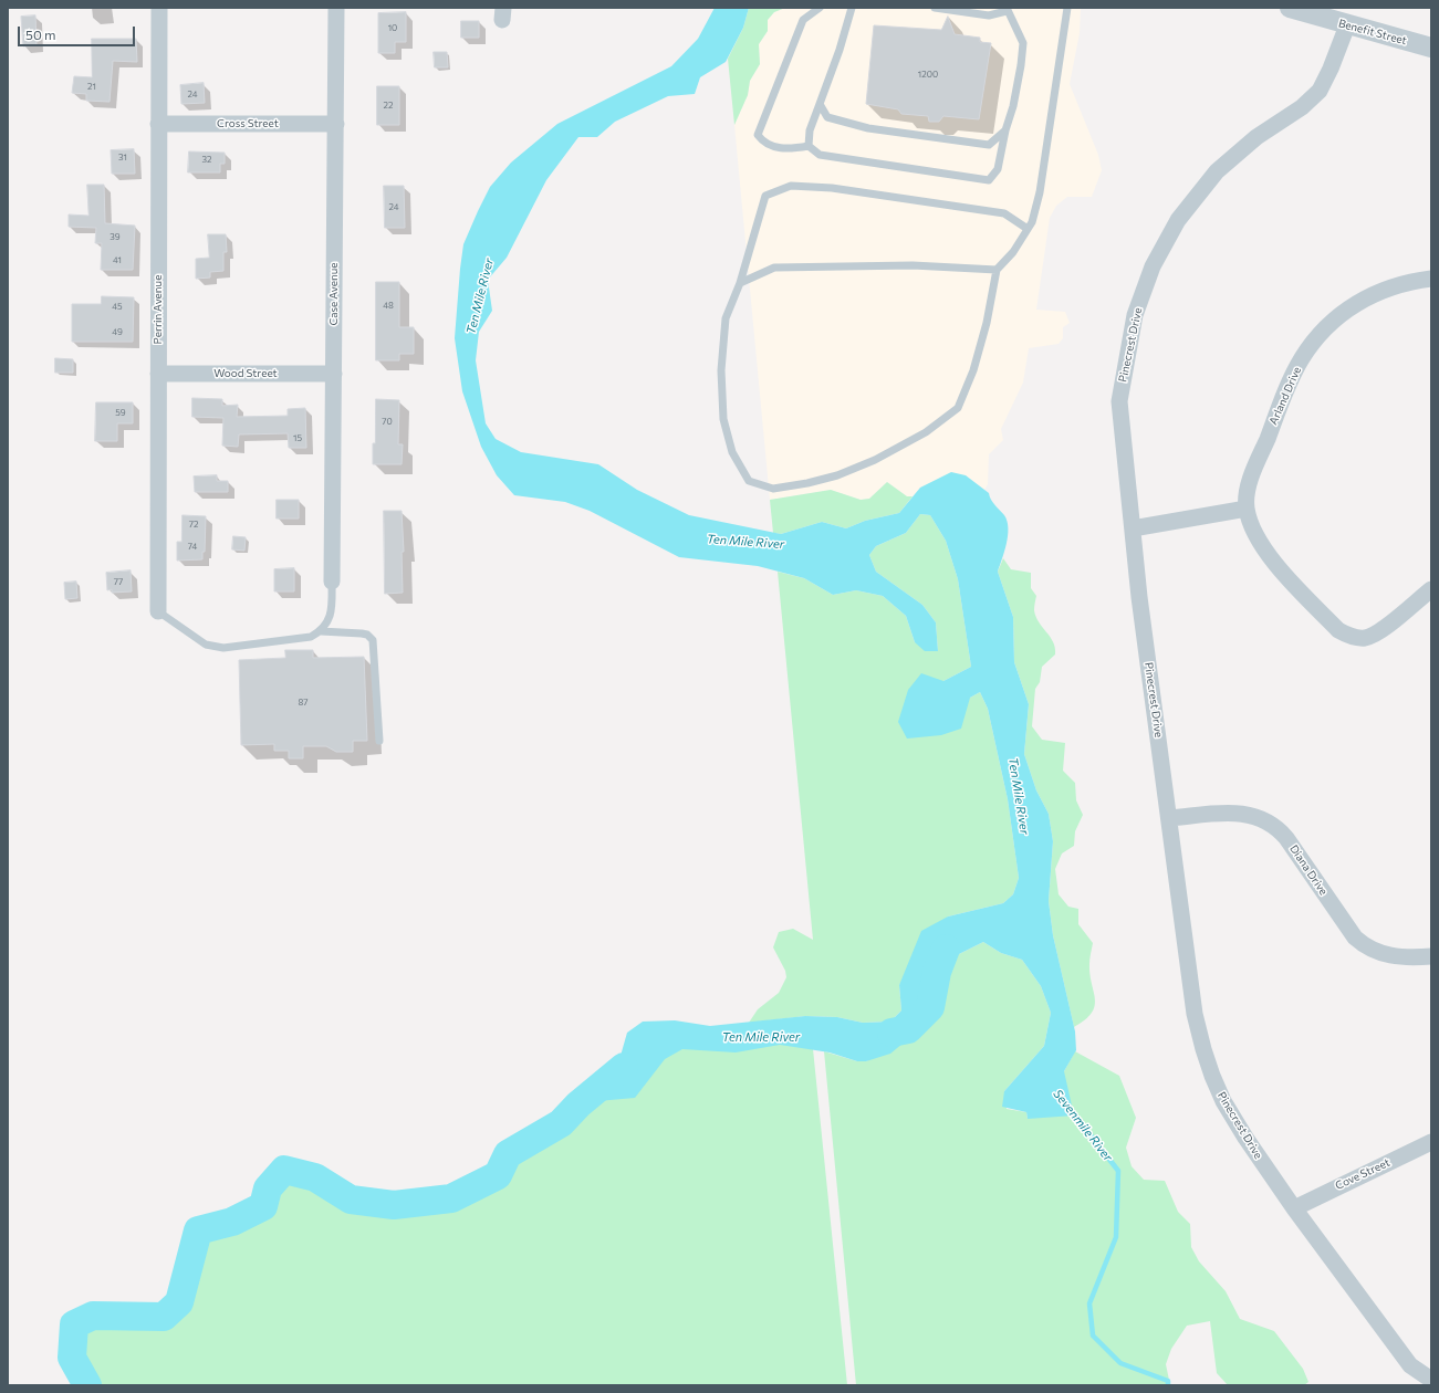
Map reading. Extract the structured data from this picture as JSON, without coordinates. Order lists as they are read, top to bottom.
{
  "streets": {
    "street": [
      "Benefit Street",
      "Cross Street",
      "Case Avenue",
      "Perrin Avenue",
      "Pinecrest Drive",
      "Wood Street",
      "Arland Drive",
      "Diana Drive",
      "Cove Street"
    ]
  },
  "crossings": [
    ["Benefit Street", "Pinecrest Drive"],
    ["Cross Street", "Case Avenue"],
    ["Cross Street", "Perrin Avenue"],
    ["Case Avenue", "Wood Street"],
    ["Perrin Avenue", "Wood Street"],
    ["Pinecrest Drive", "Diana Drive"],
    ["Pinecrest Drive", "Cove Street"]
  ],
  "water": ["Ten Mile River", "Sevenmile River"],
  "house_numbers": [
    "10",
    "1200",
    "21",
    "24",
    "22",
    "31",
    "32",
    "24",
    "39",
    "41",
    "48",
    "45",
    "49",
    "59",
    "70",
    "15",
    "72",
    "74",
    "77",
    "87"
  ],
  "scale_bar": "50 m"
}
